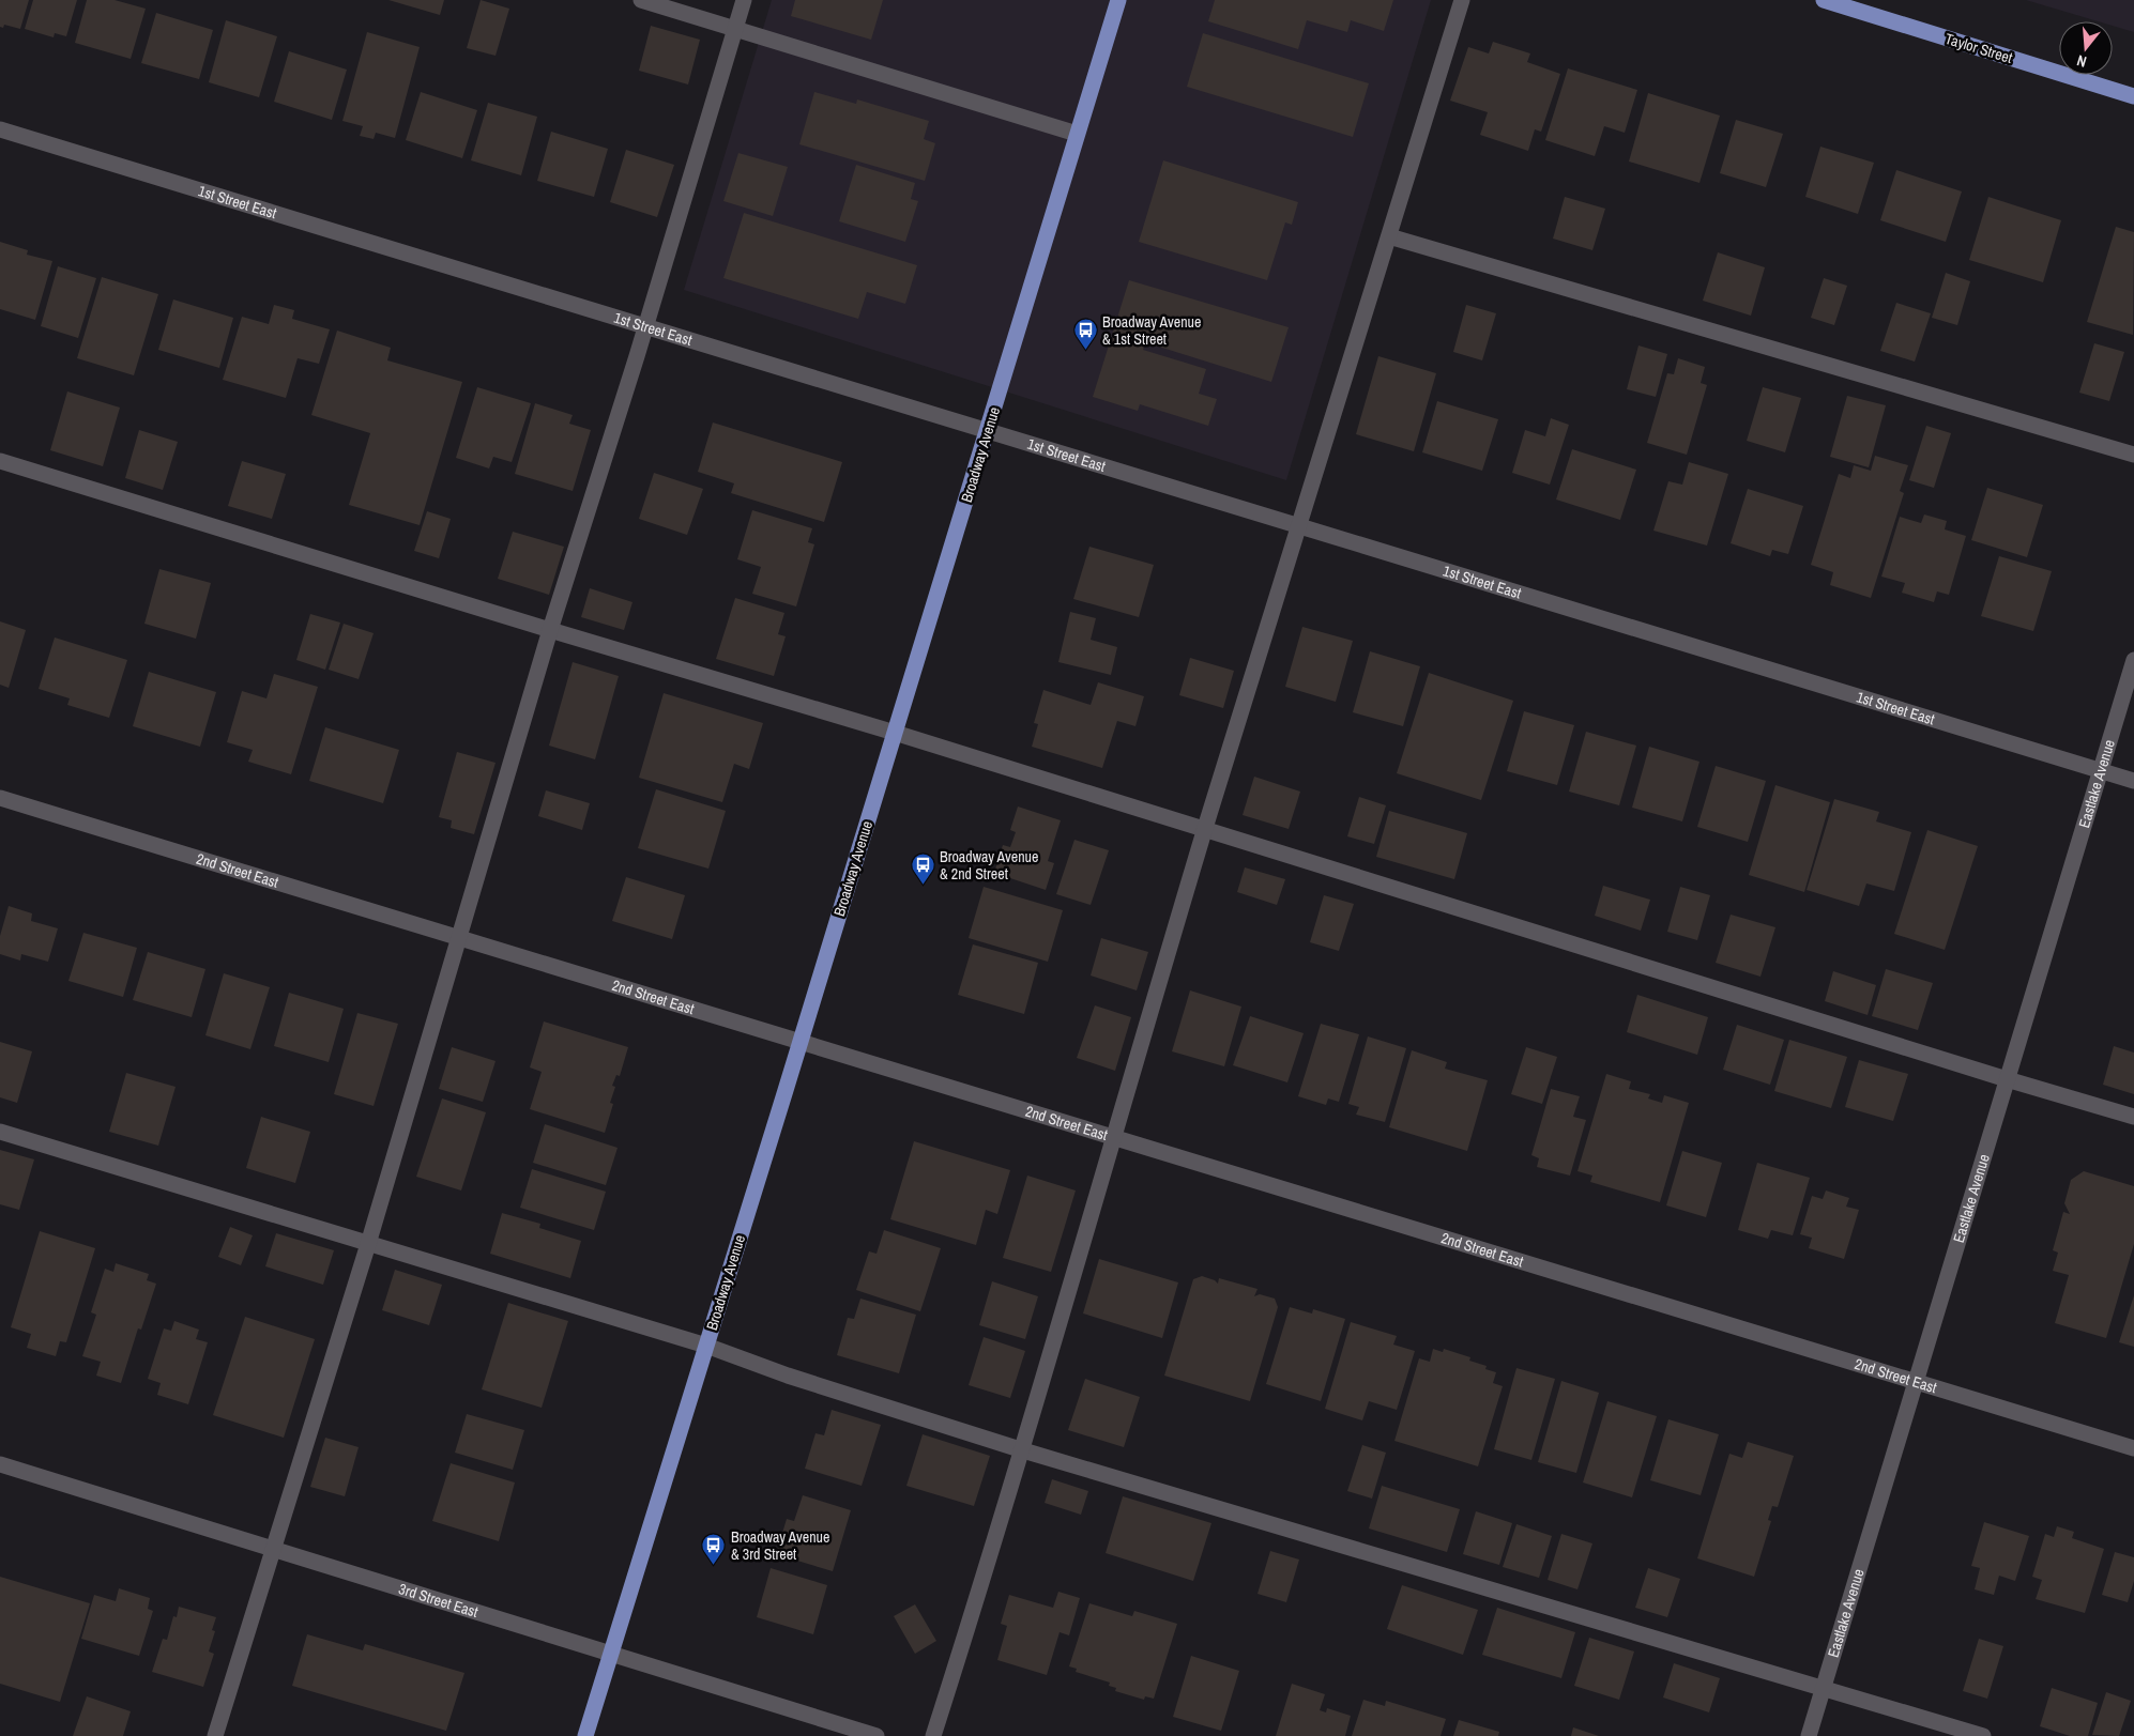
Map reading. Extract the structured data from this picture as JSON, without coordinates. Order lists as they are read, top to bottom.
{
  "streets": {
    "main road": ["Taylor Street", "Broadway Avenue"],
    "street": [
      "1st Street East",
      "Eastlake Avenue",
      "2nd Street East",
      "3rd Street East"
    ]
  },
  "crossings": [
    ["1st Street East", "Broadway Avenue"],
    ["1st Street East", "Eastlake Avenue"],
    ["Broadway Avenue", "2nd Street East"],
    ["Broadway Avenue", "3rd Street East"],
    ["Eastlake Avenue", "2nd Street East"]
  ],
  "places": {
    "bus stop": ["Broadway Avenue & 1st Street", "Broadway Avenue & 2nd Street", "Broadway Avenue & 3rd Street"]
  },
  "north": "bottom"
}
